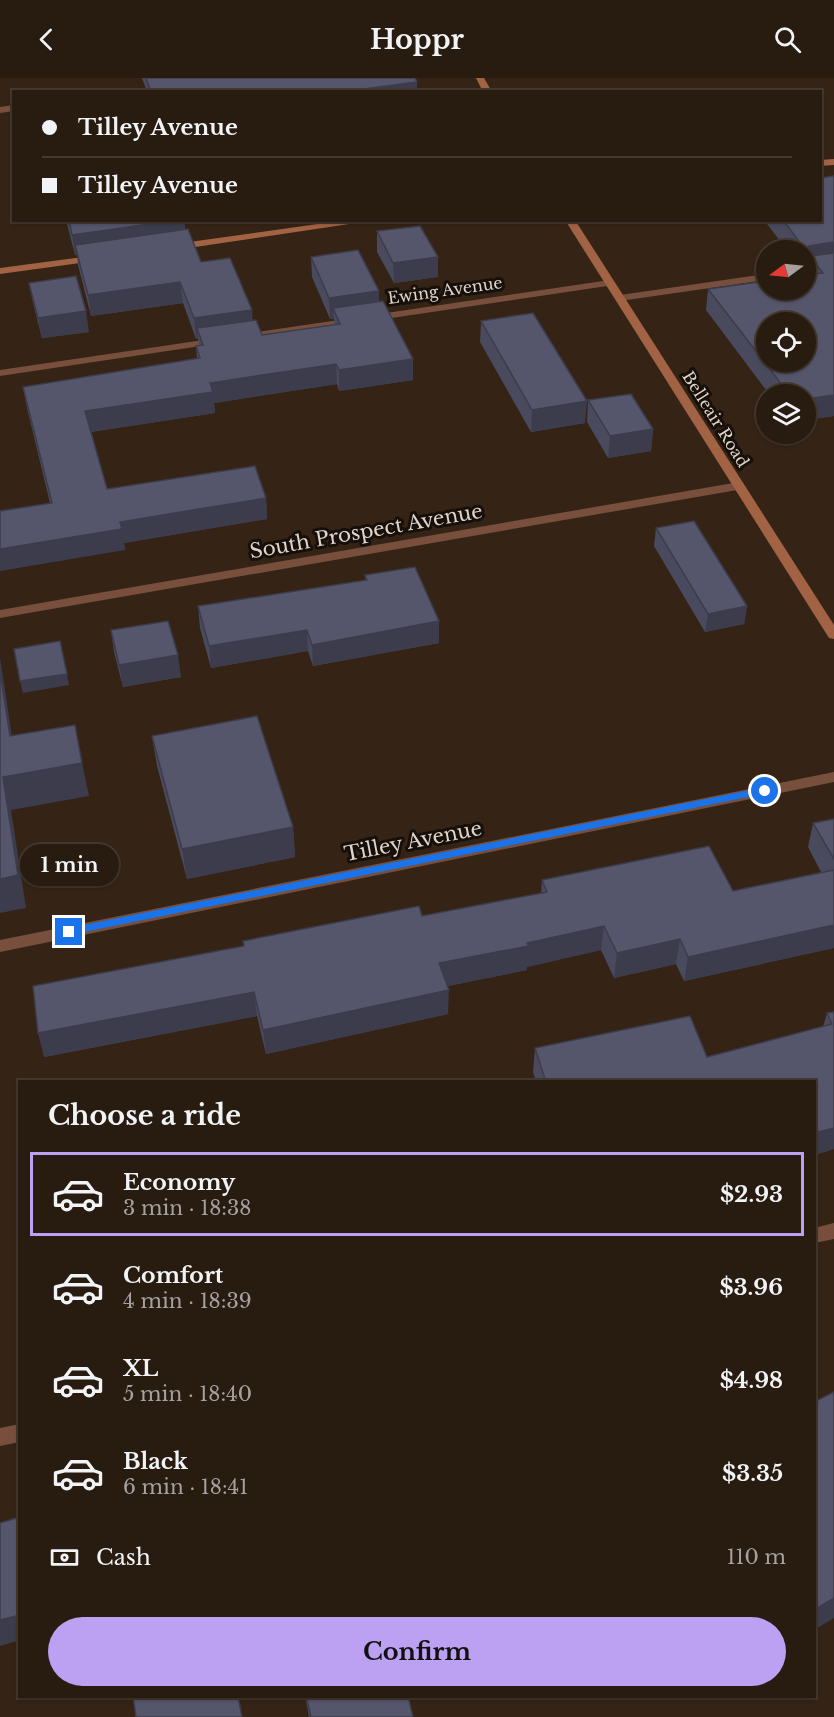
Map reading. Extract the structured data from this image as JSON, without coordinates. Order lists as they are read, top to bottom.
{
  "streets": {
    "main road": ["Belleair Road"],
    "street": ["Ewing Avenue", "South Prospect Avenue", "Tilley Avenue"]
  },
  "crossings": [
    ["Ewing Avenue", "Belleair Road"],
    ["Belleair Road", "South Prospect Avenue"]
  ],
  "north": "left",
  "page": {
    "header": "Hoppr",
    "banner": ["Tilley Avenue", "Tilley Avenue"],
    "bubble": "1 min",
    "heading": "Choose a ride",
    "list": [
      {
        "name": "Economy",
        "note": "3 min · 18:38",
        "value": "$2.93"
      },
      {
        "name": "Comfort",
        "note": "4 min · 18:39",
        "value": "$3.96"
      },
      {
        "name": "XL",
        "note": "5 min · 18:40",
        "value": "$4.98"
      },
      {
        "name": "Black",
        "note": "6 min · 18:41",
        "value": "$3.35"
      }
    ],
    "pay": ["Cash", "110 m"],
    "buttons": "Confirm"
  }
}
